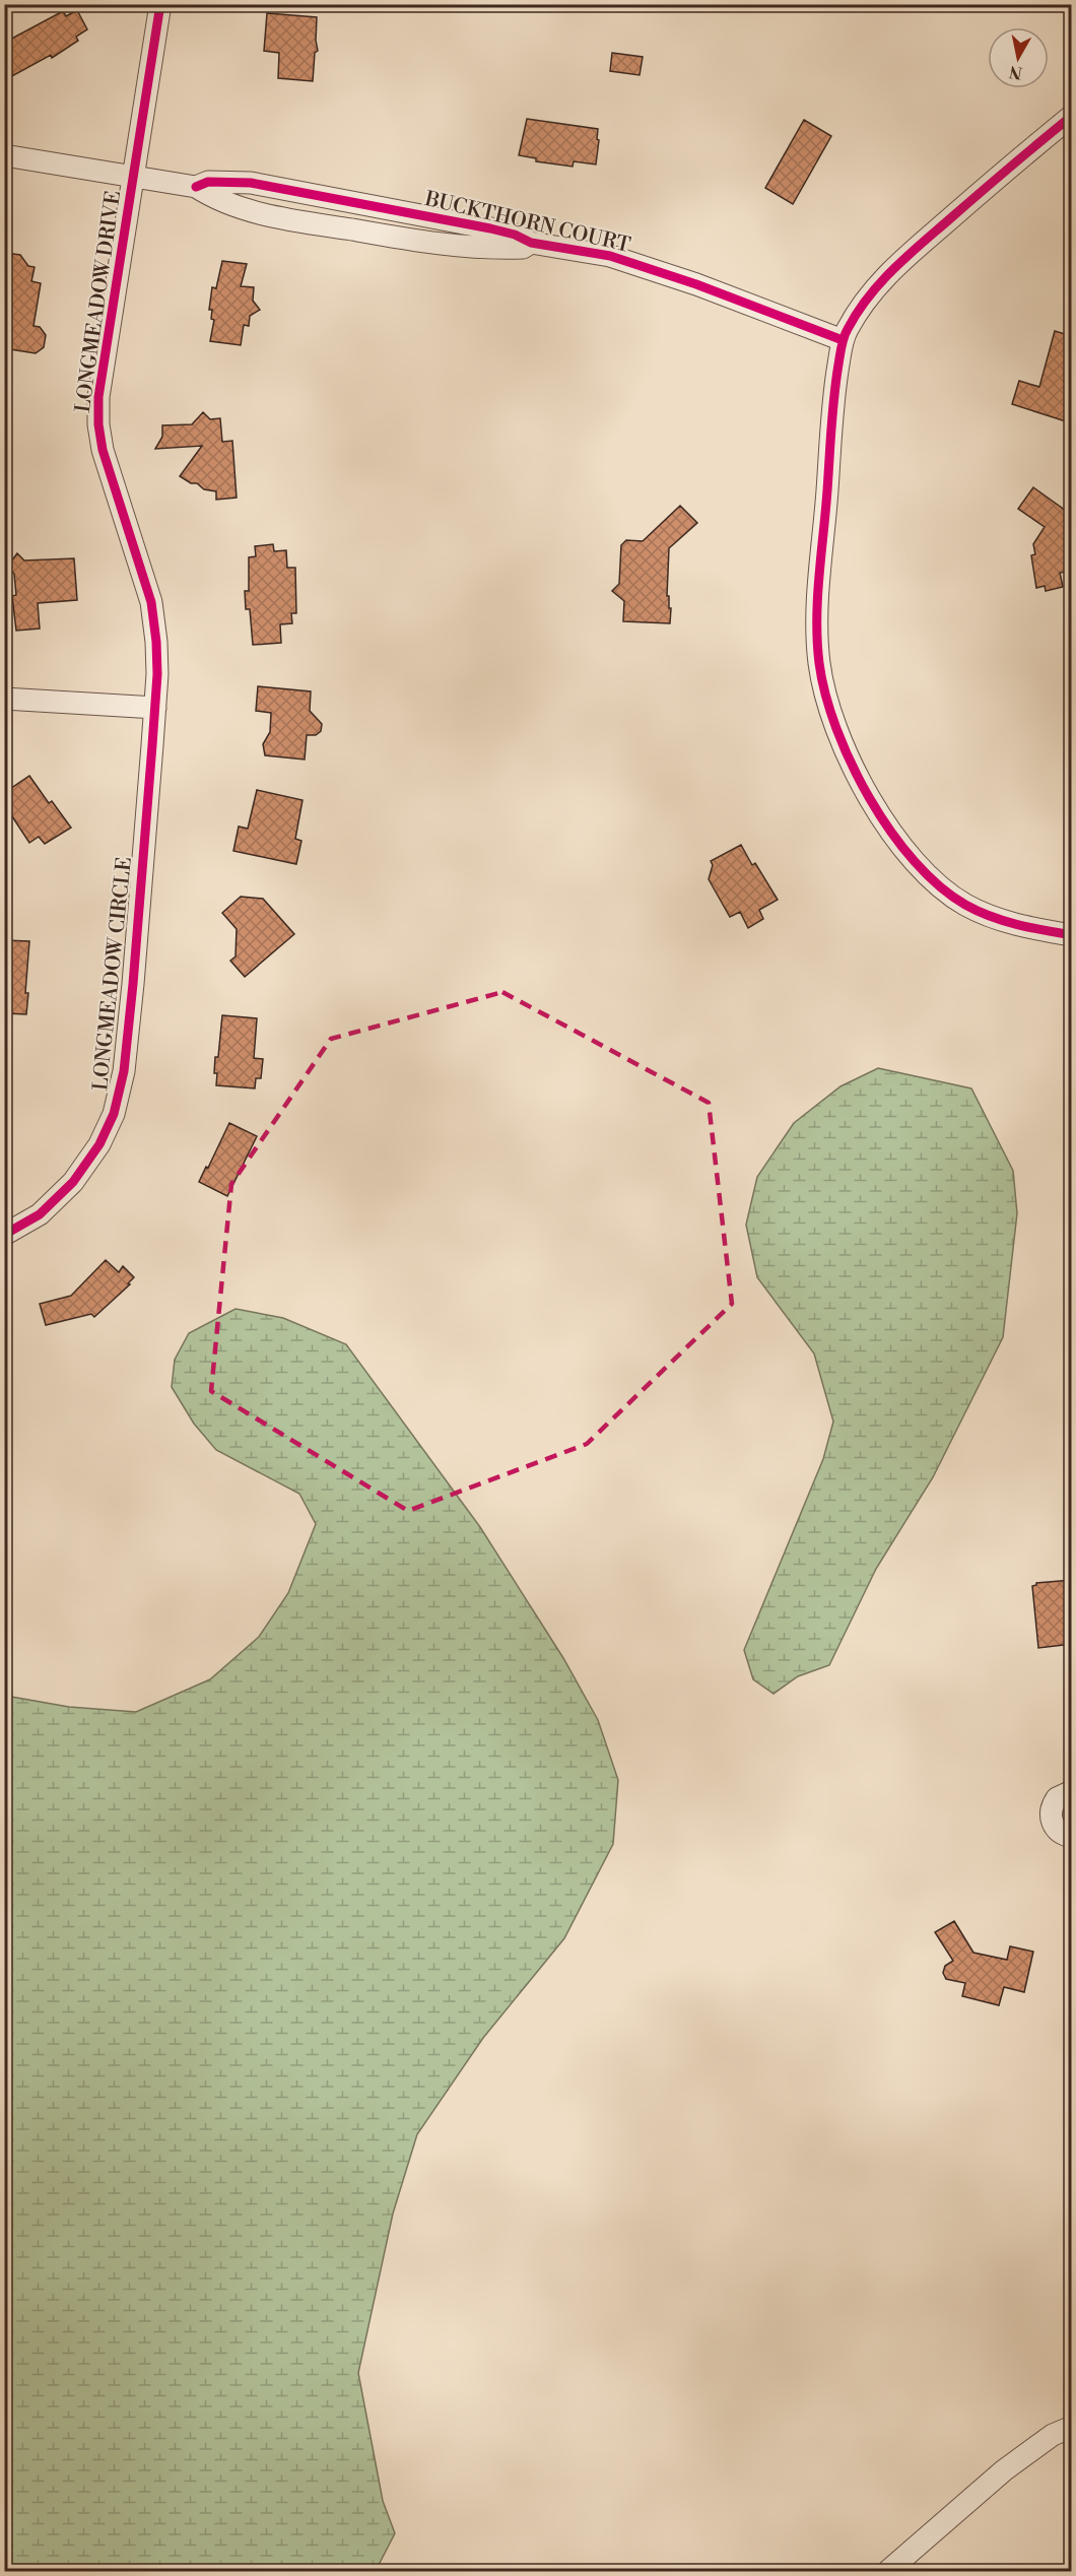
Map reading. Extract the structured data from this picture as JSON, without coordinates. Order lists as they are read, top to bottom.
{
  "streets": {
    "street": ["BUCKTHORN COURT", "LONGMEADOW DRIVE", "LONGMEADOW CIRCLE"]
  },
  "crossings": [
    ["BUCKTHORN COURT", "LONGMEADOW DRIVE"],
    ["LONGMEADOW DRIVE", "LONGMEADOW CIRCLE"]
  ],
  "north": "bottom"
}
